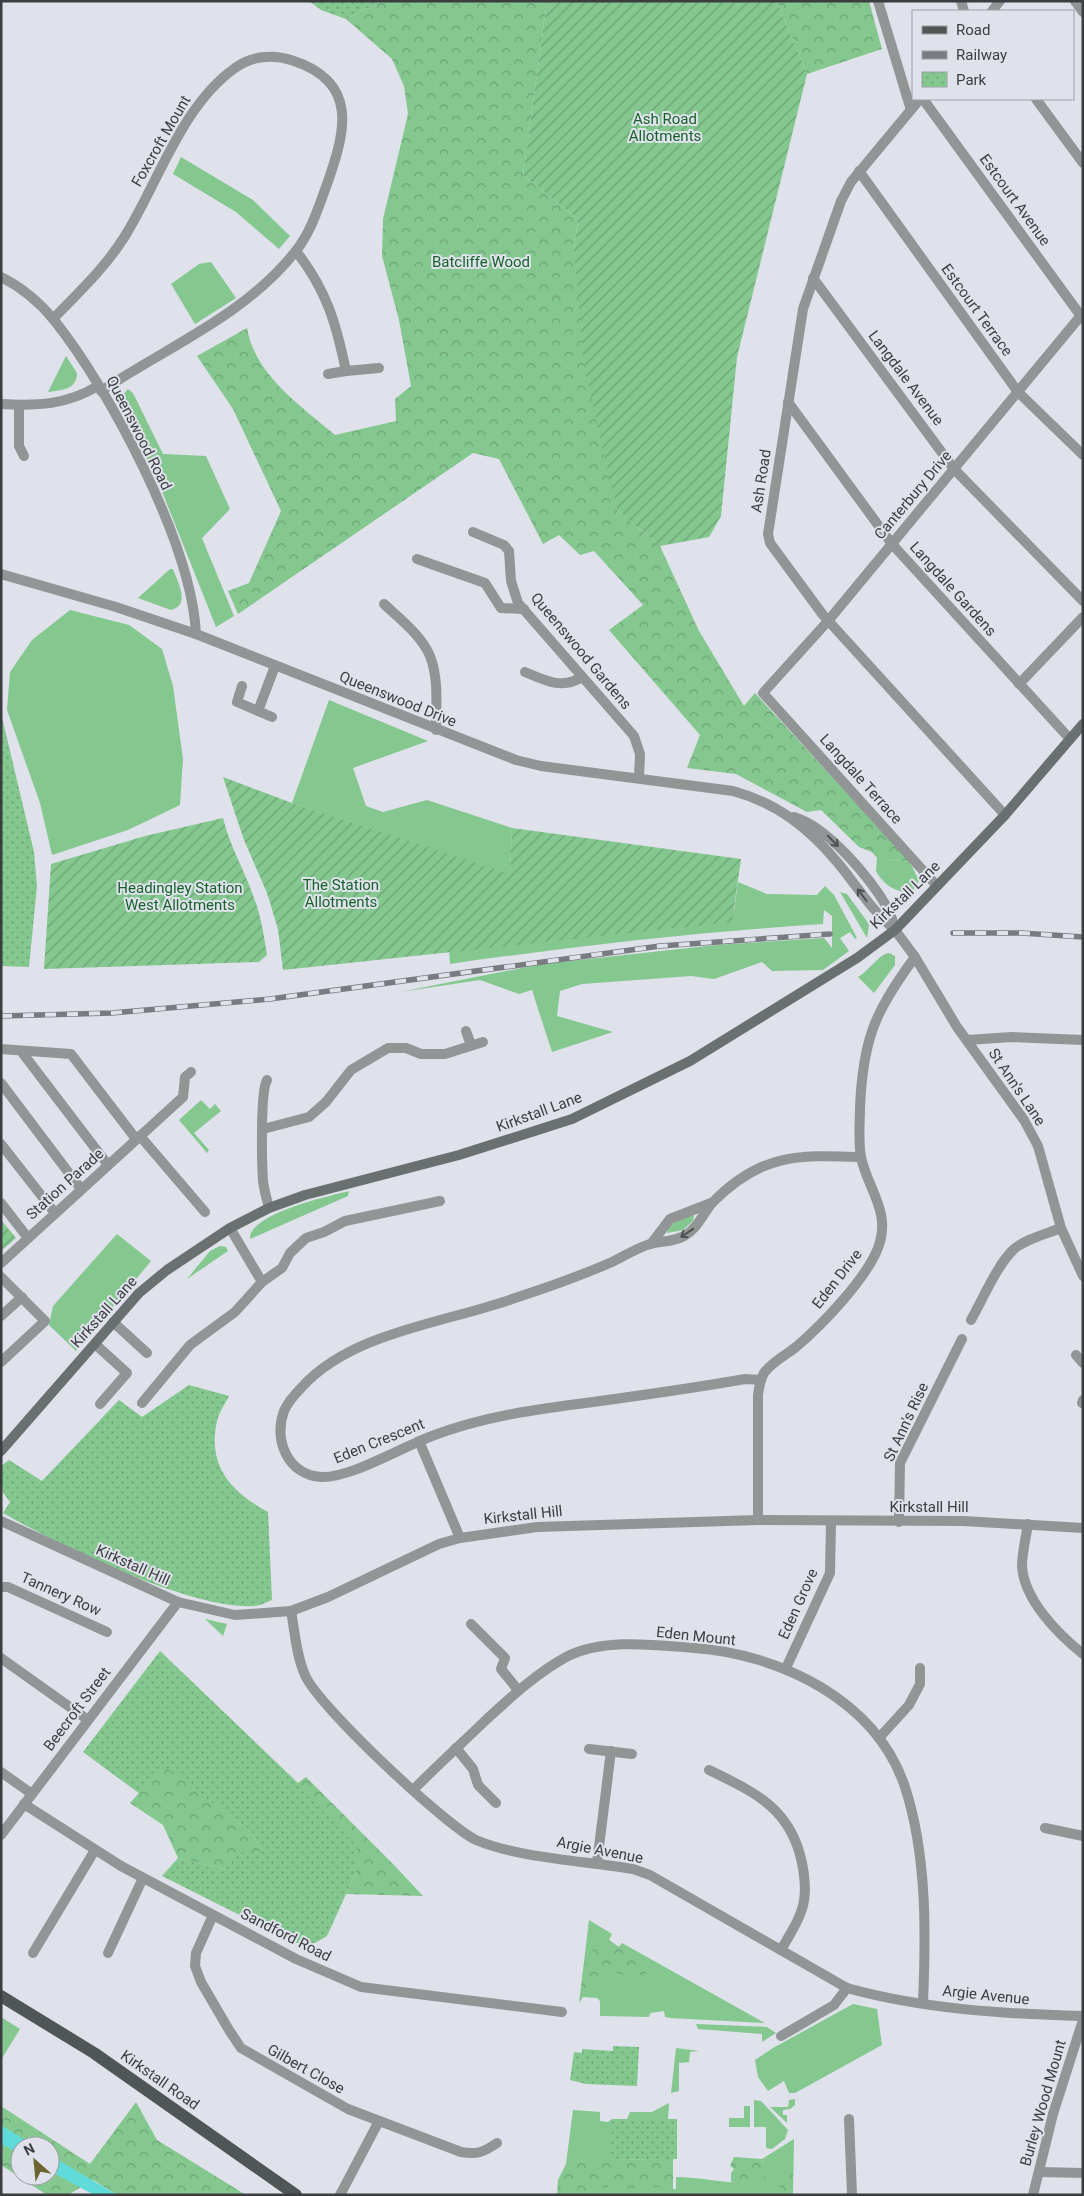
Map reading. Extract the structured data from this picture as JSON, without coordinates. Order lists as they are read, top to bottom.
{
  "streets": {
    "main road": ["Kirkstall Lane", "Kirkstall Road"],
    "street": [
      "Foxcroft Mount",
      "Estcourt Avenue",
      "Estcourt Terrace",
      "Langdale Avenue",
      "Queenswood Road",
      "Ash Road",
      "Canterbury Drive",
      "Langdale Gardens",
      "Queenswood Gardens",
      "Queenswood Drive",
      "Langdale Terrace",
      "St Ann's Lane",
      "Station Parade",
      "Eden Drive",
      "St Ann's Rise",
      "Eden Crescent",
      "Kirkstall Hill",
      "Tannery Row",
      "Eden Grove",
      "Eden Mount",
      "Beecroft Street",
      "Argie Avenue",
      "Sandford Road",
      "Gilbert Close",
      "Burley Wood Mount"
    ]
  },
  "crossings": [
    ["Foxcroft Mount", "Queenswood Road"],
    ["Estcourt Avenue", "Canterbury Drive"],
    ["Estcourt Terrace", "Ash Road"],
    ["Estcourt Terrace", "Canterbury Drive"],
    ["Langdale Avenue", "Ash Road"],
    ["Langdale Avenue", "Canterbury Drive"],
    ["Queenswood Road", "Queenswood Drive"],
    ["Ash Road", "Canterbury Drive"],
    ["Ash Road", "Langdale Gardens"],
    ["Ash Road", "Kirkstall Lane"],
    ["Canterbury Drive", "Langdale Gardens"],
    ["Canterbury Drive", "Langdale Terrace"],
    ["Langdale Gardens", "Kirkstall Lane"],
    ["Queenswood Gardens", "Queenswood Drive"],
    ["Queenswood Drive", "Kirkstall Lane"],
    ["Queenswood Drive", "St Ann's Lane"],
    ["Langdale Terrace", "Kirkstall Lane"],
    ["Kirkstall Lane", "St Ann's Lane"],
    ["St Ann's Lane", "Eden Drive"],
    ["Eden Drive", "Eden Crescent"],
    ["St Ann's Rise", "Kirkstall Hill"],
    ["Kirkstall Hill", "Eden Grove"],
    ["Kirkstall Hill", "Beecroft Street"],
    ["Kirkstall Hill", "Argie Avenue"],
    ["Eden Grove", "Eden Mount"],
    ["Eden Mount", "Argie Avenue"],
    ["Beecroft Street", "Sandford Road"],
    ["Argie Avenue", "Burley Wood Mount"],
    ["Sandford Road", "Gilbert Close"]
  ],
  "parks": [
    "Ash Road Allotments",
    "Batcliffe Wood",
    "The Station Allotments",
    "Headingley Station West Allotments"
  ],
  "legend": ["Road", "Railway", "Park"],
  "north": "top left"
}
